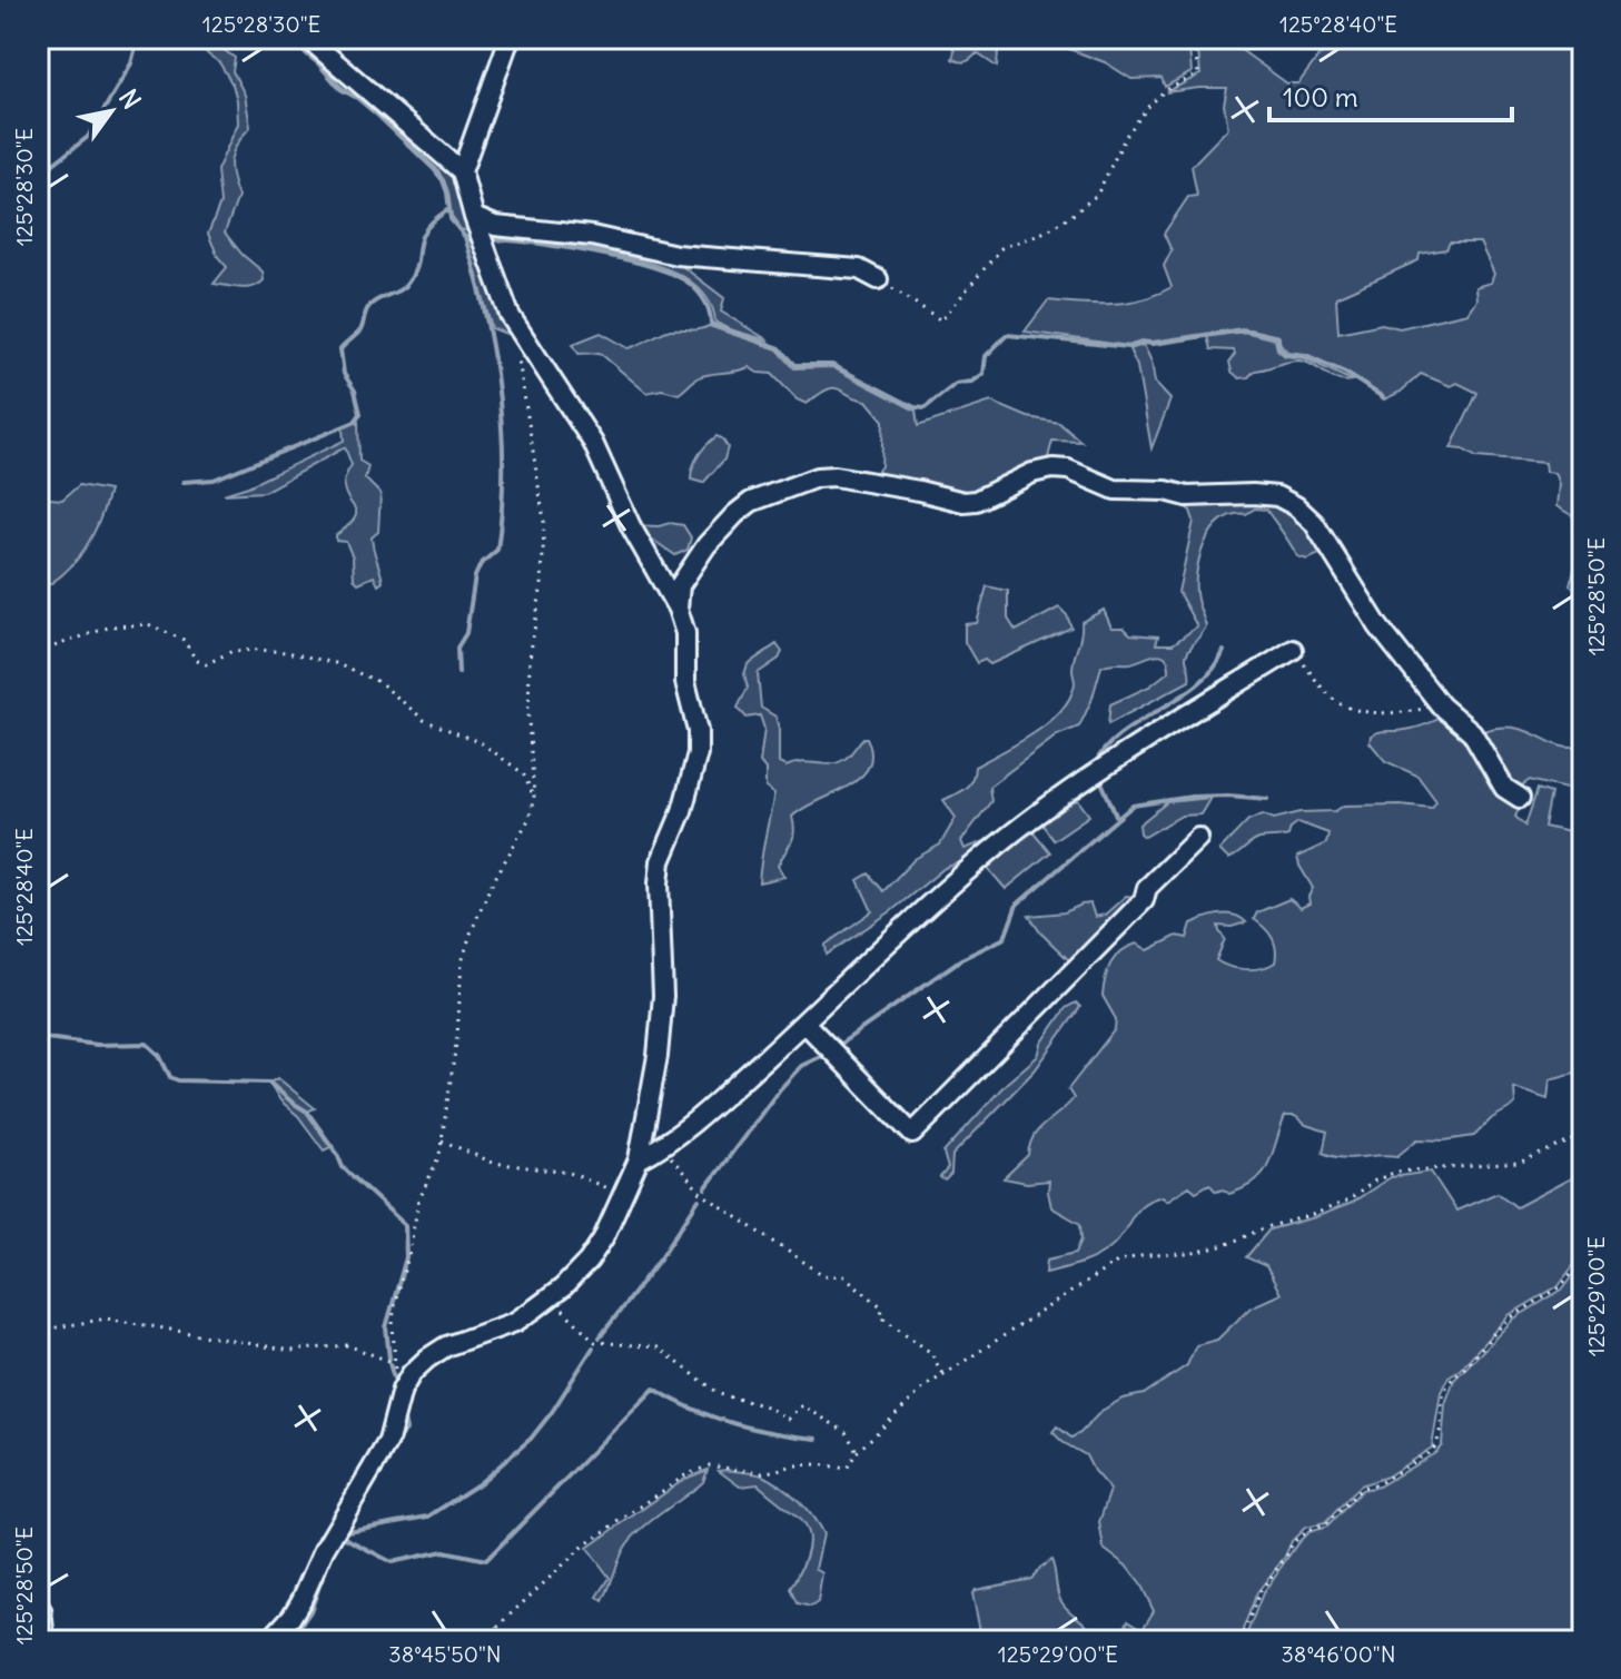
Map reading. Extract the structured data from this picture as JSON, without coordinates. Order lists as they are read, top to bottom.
{
  "scale_bar": "100 m",
  "north": "top right",
  "coordinates": [
    "125°28'30\"E",
    "125°28'40\"E",
    "125°28'50\"E",
    "125°29'00\"E",
    "38°45'50\"N",
    "38°46'00\"N"
  ]
}
